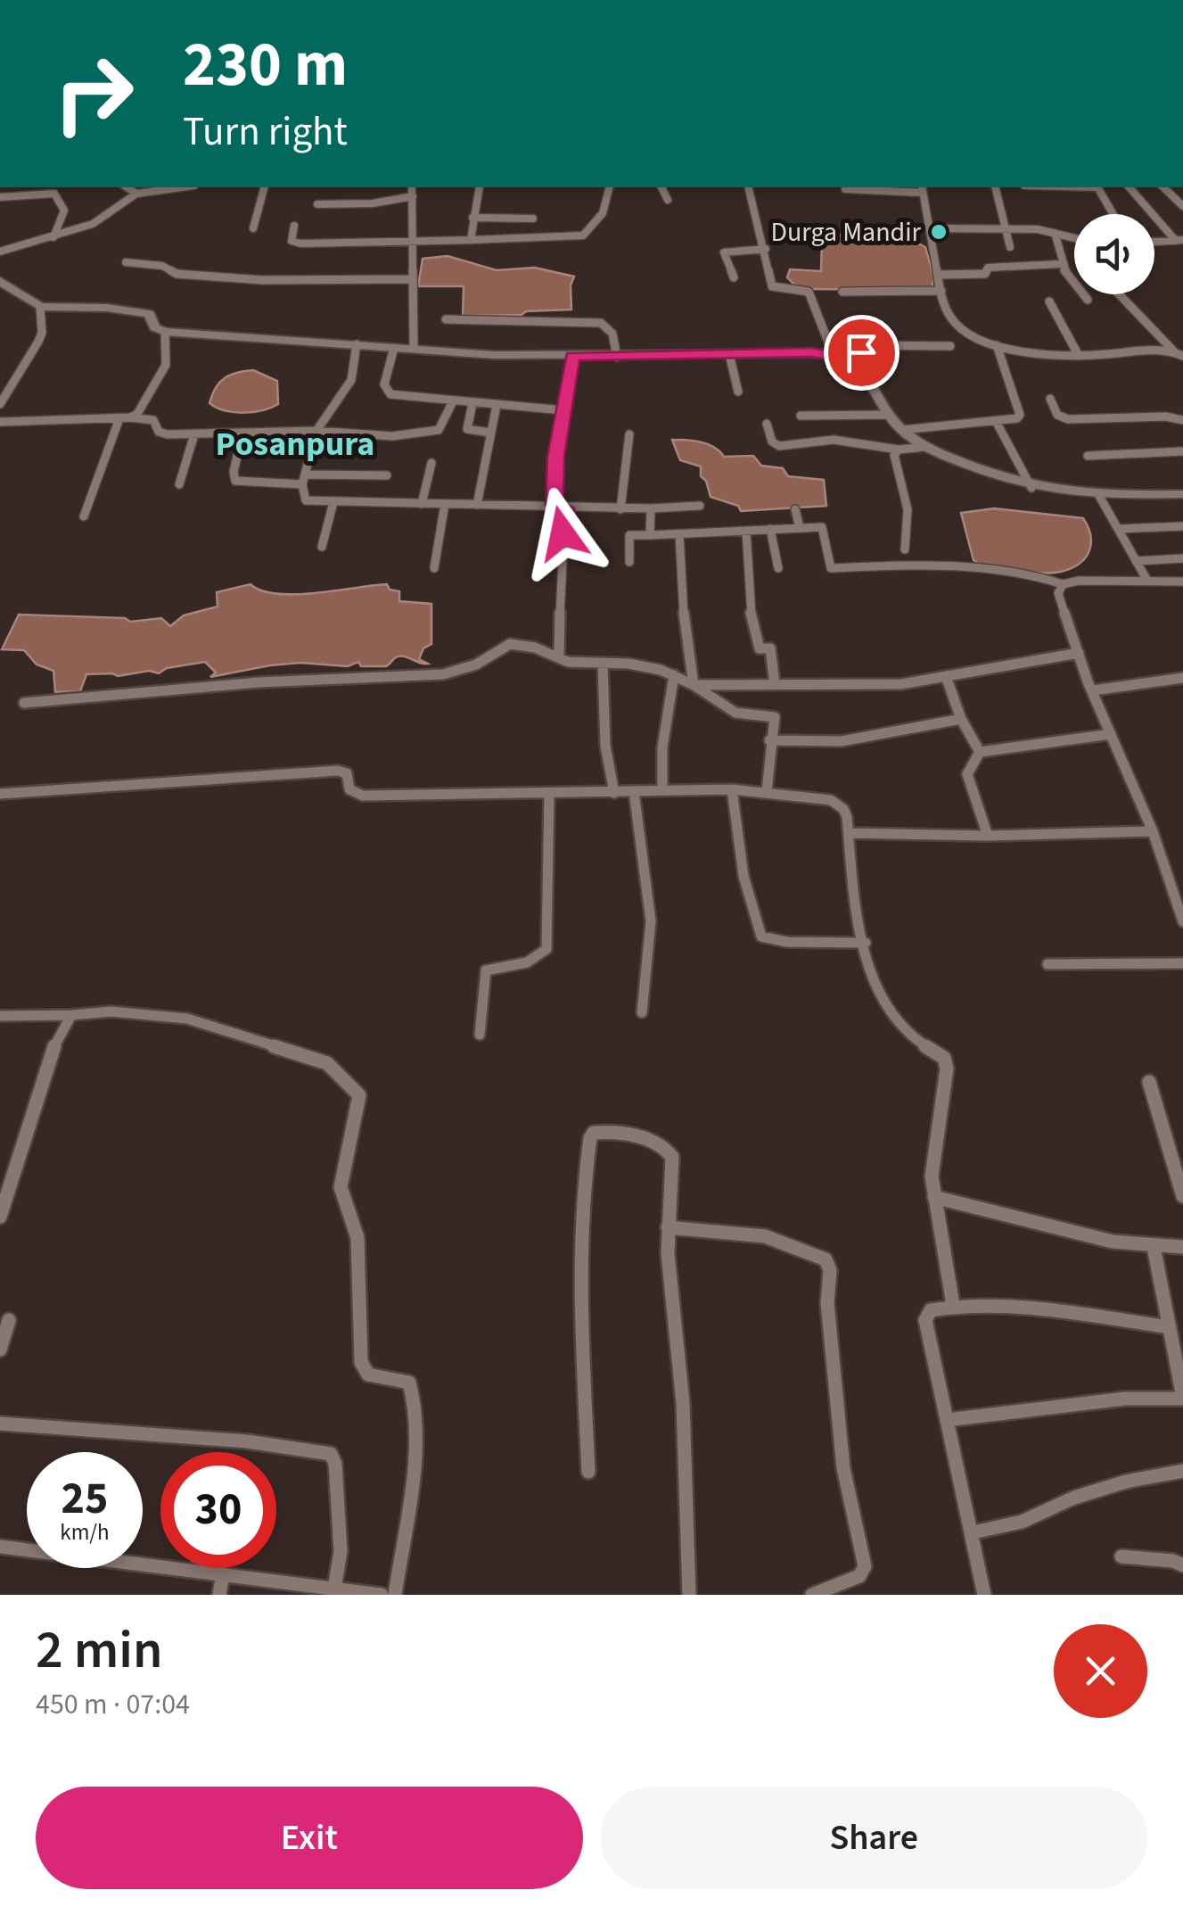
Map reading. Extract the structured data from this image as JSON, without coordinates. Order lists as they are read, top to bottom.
{
  "districts": ["Posanpura"],
  "places": ["Durga Mandir"],
  "page": {
    "turn": ["230 m", "Turn right"],
    "speed": "25 km/h",
    "limit": "30",
    "heading": ["2 min", "450 m · 07:04"],
    "buttons": ["Exit", "Share"]
  }
}
